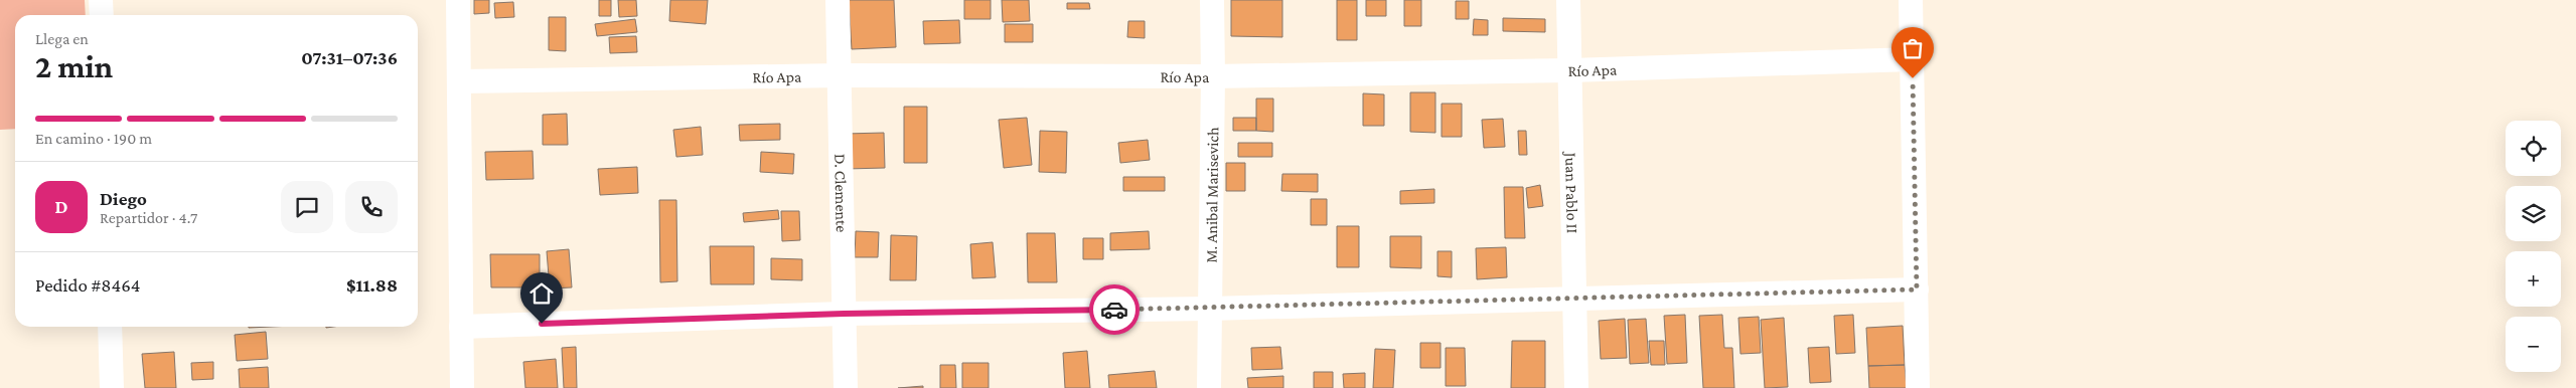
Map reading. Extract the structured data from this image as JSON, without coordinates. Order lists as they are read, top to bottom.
{
  "streets": {
    "street": [
      "Río Apa",
      "D. Clemente",
      "M. Anibal Marisevich",
      "Juan Pablo II"
    ]
  },
  "crossings": [
    ["Río Apa", "D. Clemente"],
    ["Río Apa", "M. Anibal Marisevich"],
    ["Río Apa", "Juan Pablo II"]
  ],
  "page": {
    "heading": ["2 min", "Llega en", "07:31–07:36"],
    "panel": [
      "Diego",
      "Repartidor · 4.7",
      "Pedido #8464",
      "$11.88"
    ],
    "bar": "En camino · 190 m",
    "map_buttons": ["+", "−"],
    "round": "D"
  }
}
